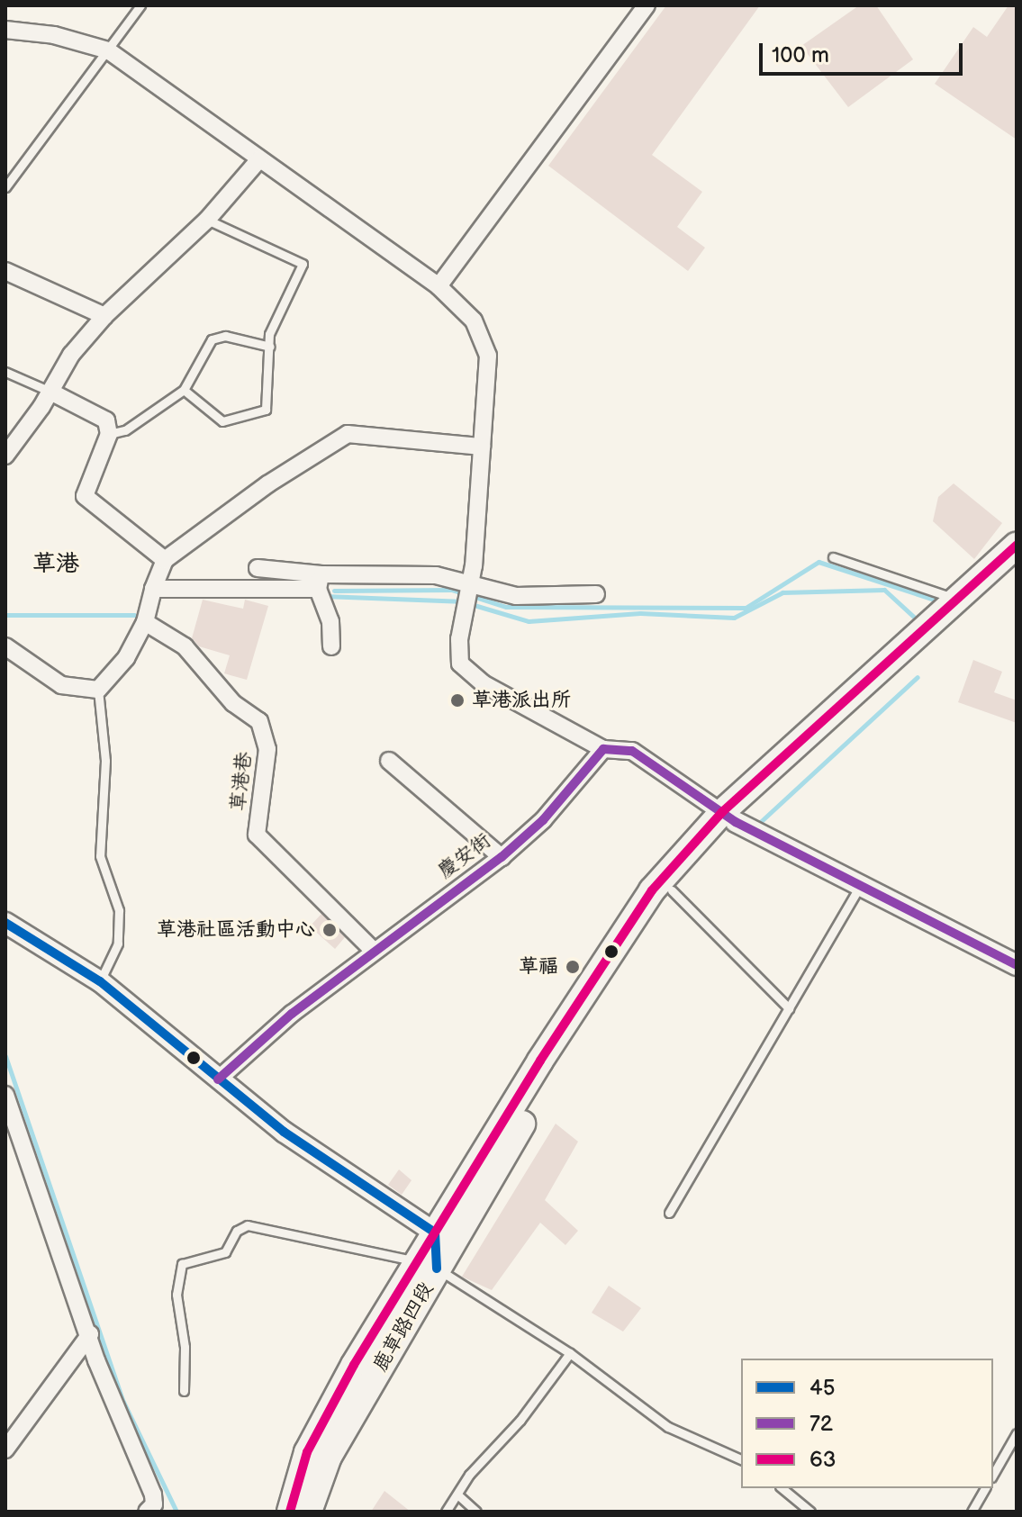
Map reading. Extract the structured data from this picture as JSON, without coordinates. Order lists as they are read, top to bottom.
{
  "streets": {
    "main road": ["鹿草路四段"],
    "street": ["草港巷", "慶安街"]
  },
  "crossings": [
    ["草港巷", "慶安街"]
  ],
  "districts": ["草港"],
  "places": ["草港派出所", "草港社區活動中心", "草福"],
  "lines": ["transit line 63", "transit line 72", "transit line 45"],
  "legend": ["45", "72", "63"],
  "scale_bar": "100 m"
}
